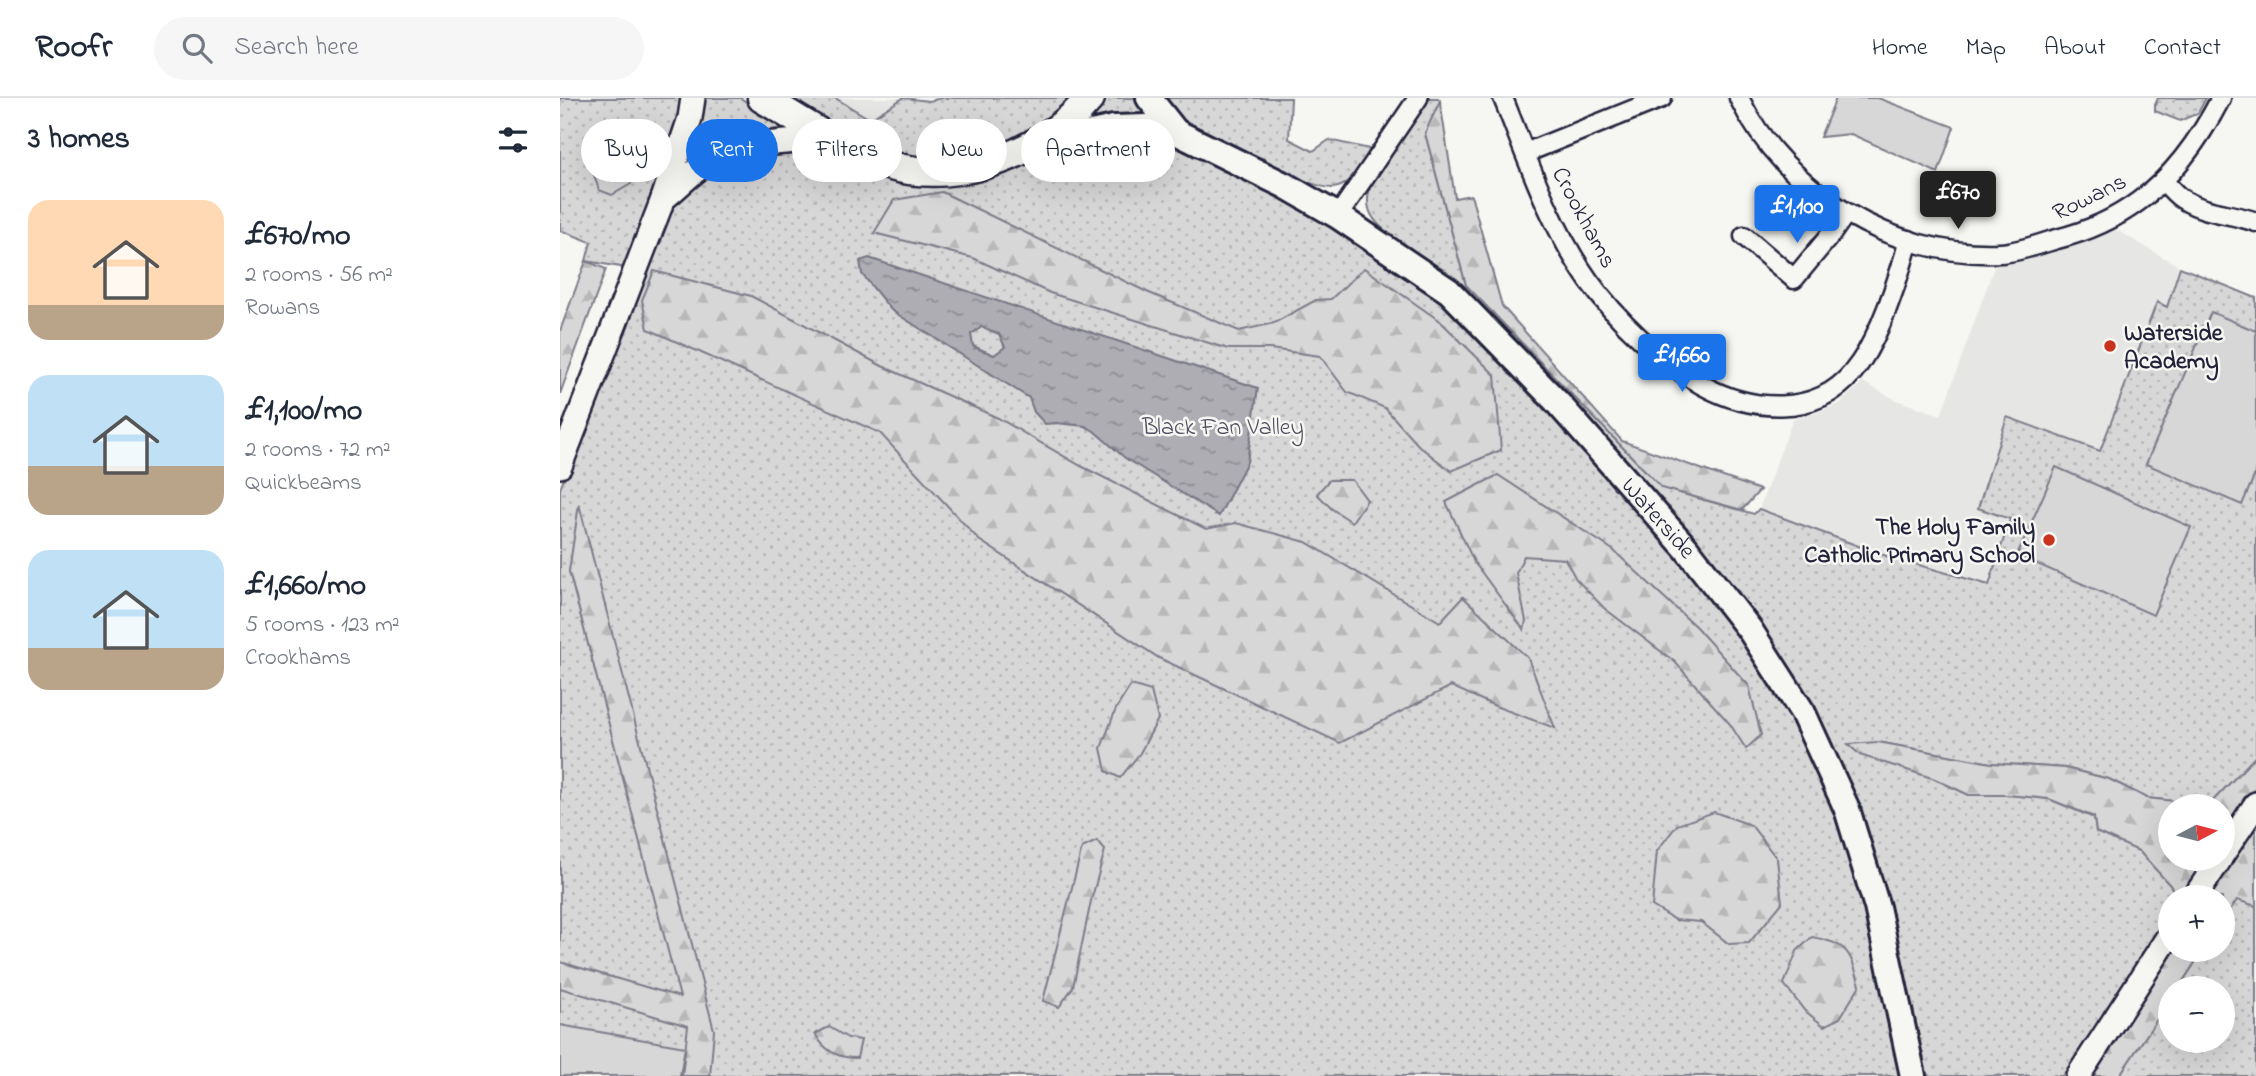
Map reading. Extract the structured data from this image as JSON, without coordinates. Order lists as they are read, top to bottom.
{
  "streets": {
    "main road": ["Waterside"],
    "street": ["Rowans", "Crookhams"]
  },
  "crossings": [
    ["Rowans", "Crookhams"]
  ],
  "parks": ["Black Fan Valley"],
  "places": ["Waterside Academy", "The Holy Family Catholic Primary School"],
  "north": "right",
  "page": {
    "header": "Roofr",
    "search": "Search here",
    "nav": [
      "Home",
      "Map",
      "About",
      "Contact"
    ],
    "heading": "3 homes",
    "chip": [
      "Buy",
      "Rent",
      "Filters",
      "New",
      "Apartment"
    ],
    "price": ["£670", "£1,100", "£1,660"],
    "list": [
      {
        "name": "£670/mo",
        "note": "2 rooms · 56 m² · Rowans"
      },
      {
        "name": "£1,100/mo",
        "note": "2 rooms · 72 m² · Quickbeams"
      },
      {
        "name": "£1,660/mo",
        "note": "5 rooms · 123 m² · Crookhams"
      }
    ],
    "map_buttons": ["+", "−"]
  }
}
